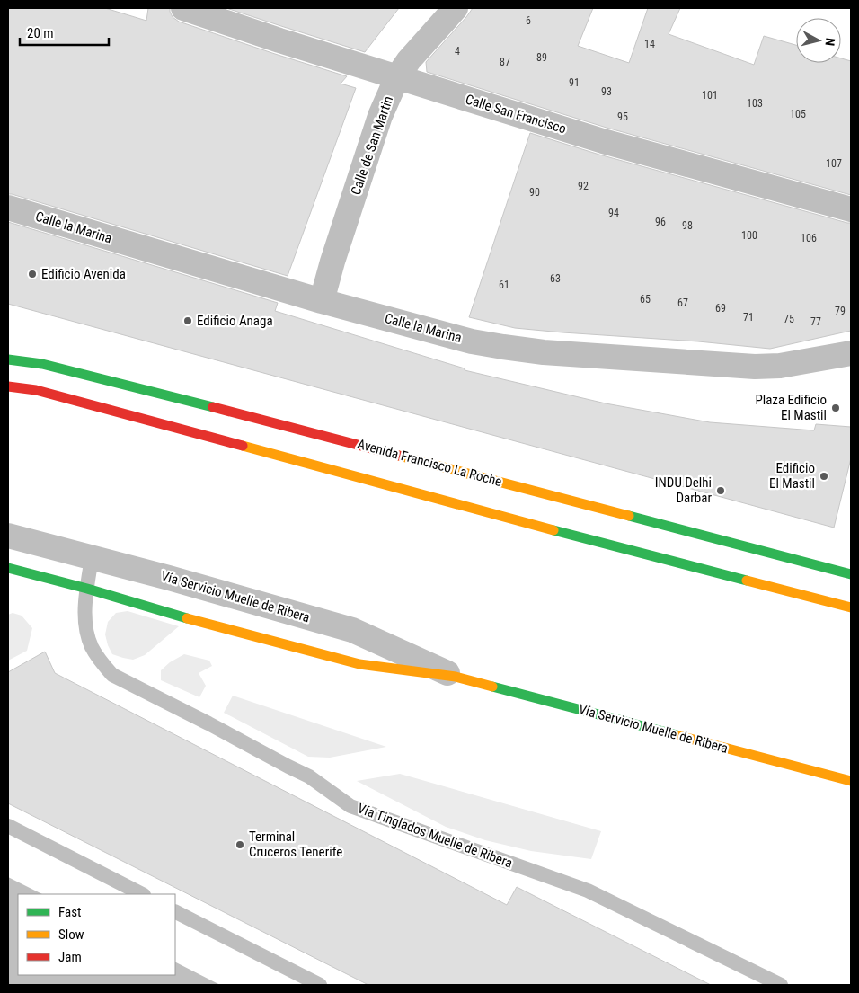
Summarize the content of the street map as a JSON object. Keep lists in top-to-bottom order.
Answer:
{
  "streets": {
    "main road": ["Avenida Francisco La Roche", "Vía Servicio Muelle de Ribera"],
    "street": ["Calle San Francisco", "Calle de San Martin", "Calle la Marina"],
    "lane": ["Vía Tinglados Muelle de Ribera"]
  },
  "crossings": [
    ["Calle San Francisco", "Calle de San Martin"],
    ["Calle de San Martin", "Calle la Marina"],
    ["Vía Servicio Muelle de Ribera", "Vía Tinglados Muelle de Ribera"]
  ],
  "places": [
    "Edificio Avenida",
    "Edificio Anaga",
    "Plaza Edificio El Mastil",
    "Edificio El Mastil",
    "INDU Delhi Darbar",
    "Terminal Cruceros Tenerife"
  ],
  "house_numbers": [
    "6",
    "14",
    "4",
    "89",
    "87",
    "91",
    "93",
    "101",
    "103",
    "105",
    "95",
    "107",
    "92",
    "90",
    "94",
    "96",
    "98",
    "100",
    "106",
    "63",
    "61",
    "65",
    "67",
    "69",
    "79",
    "71",
    "75",
    "77"
  ],
  "legend": ["Fast", "Slow", "Jam"],
  "scale_bar": "20 m",
  "north": "right"
}
